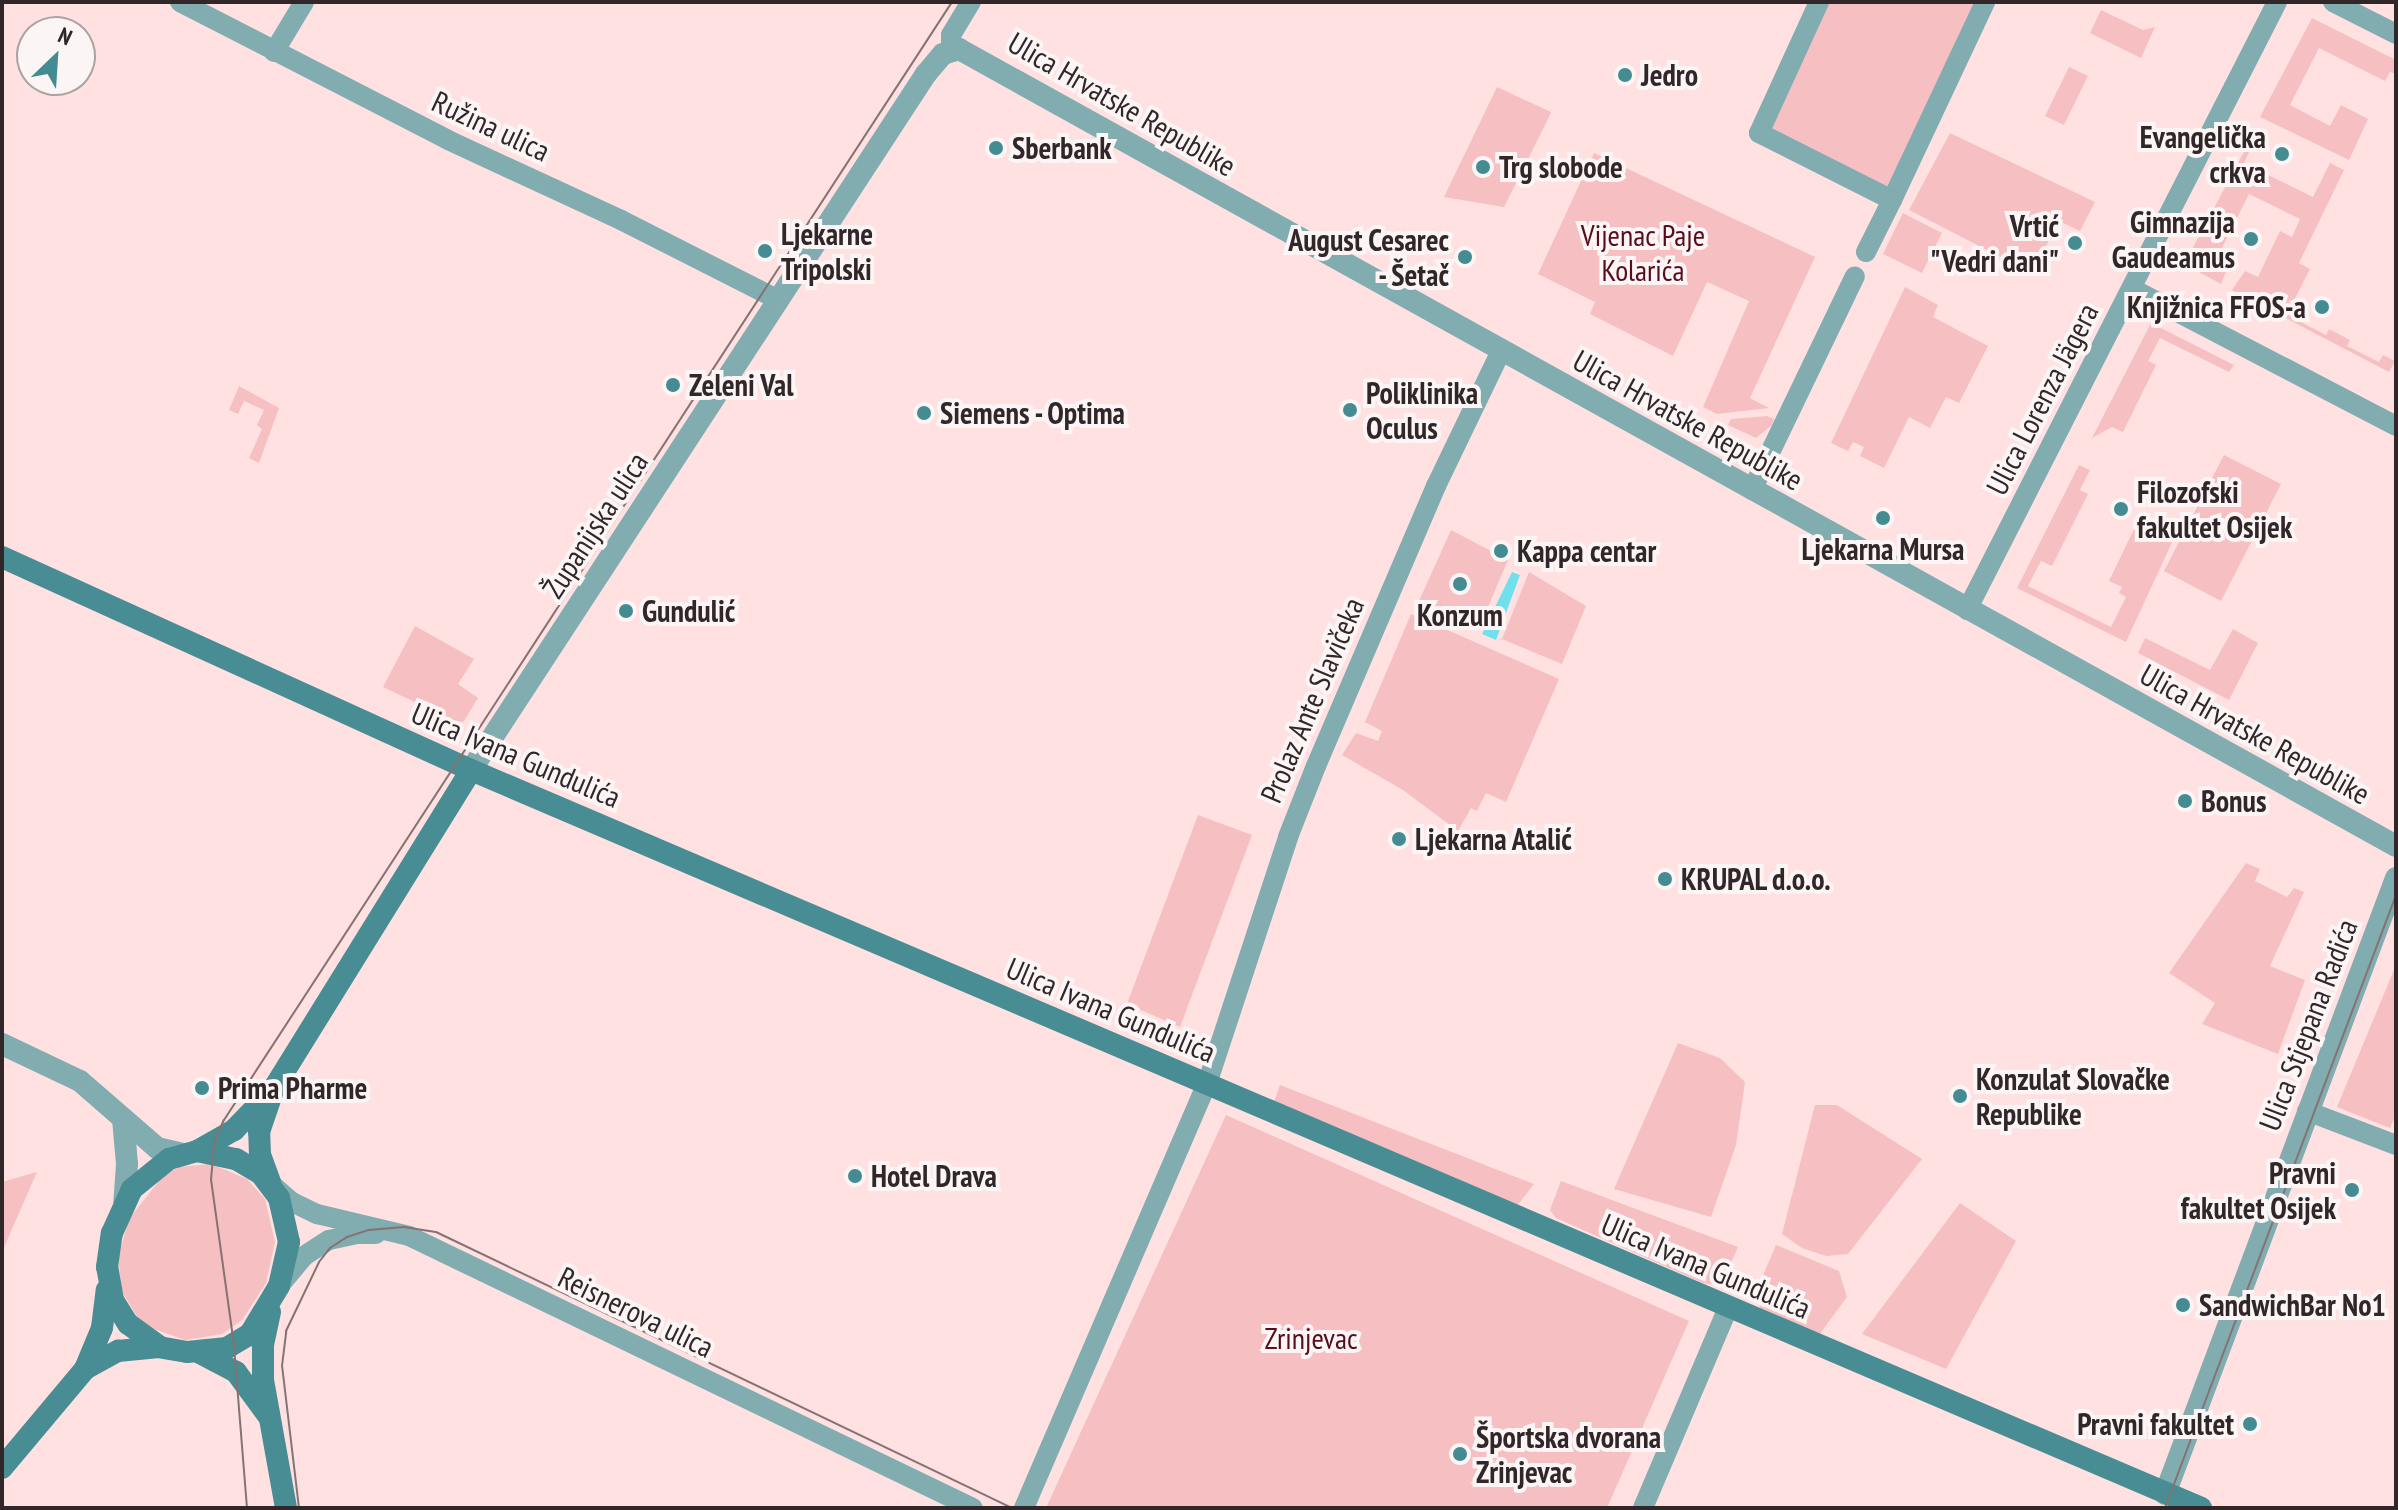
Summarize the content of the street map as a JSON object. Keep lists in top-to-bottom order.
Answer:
{
  "streets": {
    "main road": ["Županijska ulica", "Ulica Ivana Gundulića"],
    "street": [
      "Ulica Hrvatske Republike",
      "Ružina ulica",
      "Ulica Lorenza Jägera",
      "Prolaz Ante Slavičeka",
      "Ulica Stjepana Radića",
      "Reisnerova ulica"
    ]
  },
  "crossings": [
    ["Ulica Hrvatske Republike", "Ulica Lorenza Jägera"],
    ["Ulica Hrvatske Republike", "Županijska ulica"],
    ["Ulica Hrvatske Republike", "Prolaz Ante Slavičeka"],
    ["Ružina ulica", "Županijska ulica"],
    ["Županijska ulica", "Ulica Ivana Gundulića"],
    ["Županijska ulica", "Reisnerova ulica"],
    ["Prolaz Ante Slavičeka", "Ulica Ivana Gundulića"],
    ["Ulica Ivana Gundulića", "Ulica Stjepana Radića"]
  ],
  "parks": ["Vijenac Paje Kolarića", "Zrinjevac"],
  "places": [
    "Jedro",
    "Sberbank",
    "Evangelička crkva",
    "Trg slobode",
    "Gimnazija Gaudeamus",
    "Vrtić \"Vedri dani\"",
    "Ljekarne Tripolski",
    "August Cesarec - Šetač",
    "Knjižnica FFOS-a",
    "Zeleni Val",
    "Poliklinika Oculus",
    "Siemens - Optima",
    "Filozofski fakultet Osijek",
    "Ljekarna Mursa",
    "Kappa centar",
    "Konzum",
    "Gundulić",
    "Bonus",
    "Ljekarna Atalić",
    "KRUPAL d.o.o.",
    "Prima Pharme",
    "Konzulat Slovačke Republike",
    "Hotel Drava",
    "Pravni fakultet Osijek",
    "SandwichBar No1",
    "Pravni fakultet",
    "Športska dvorana Zrinjevac"
  ],
  "north": "top right"
}
